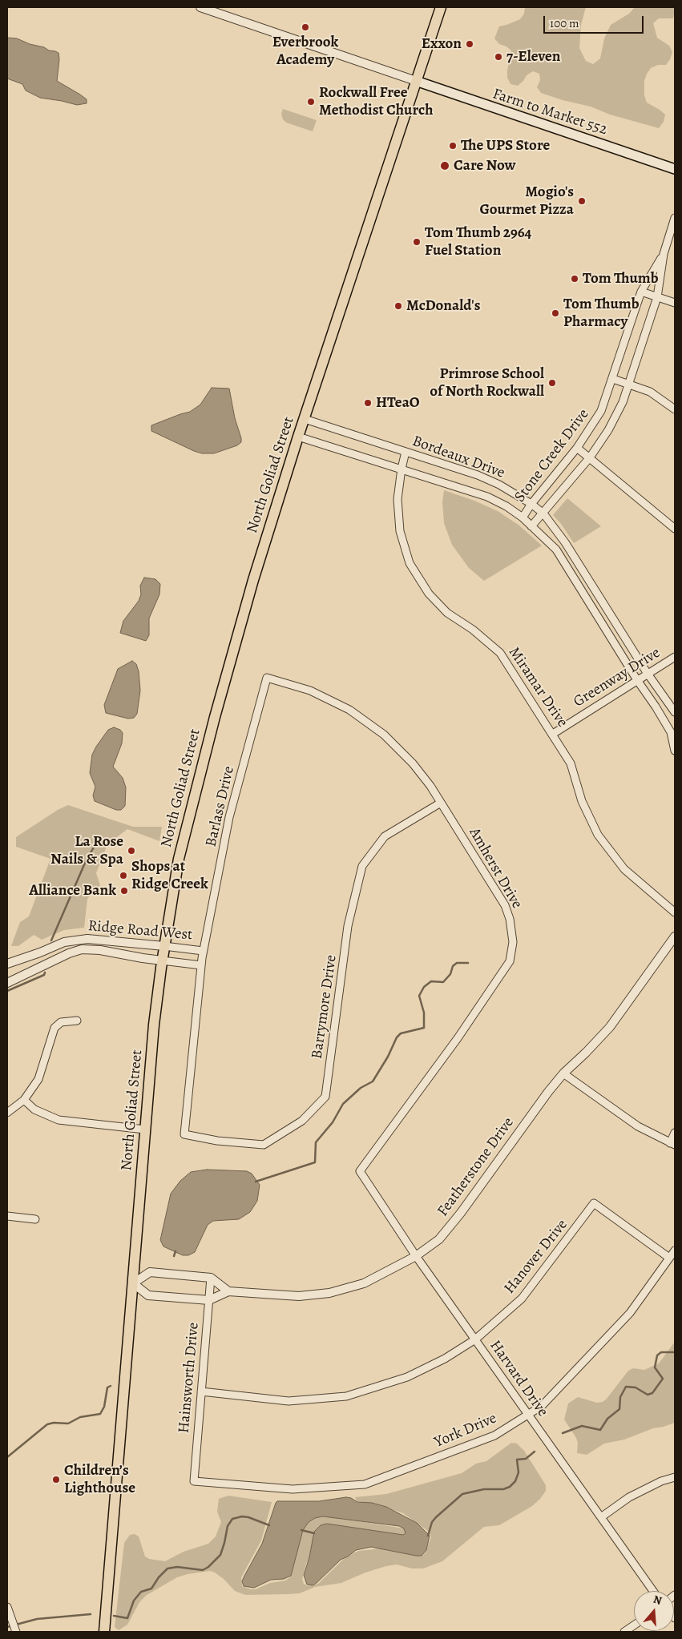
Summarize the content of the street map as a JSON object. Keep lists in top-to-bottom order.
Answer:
{
  "streets": {
    "main road": ["Farm to Market 552", "North Goliad Street"],
    "street": [
      "Stone Creek Drive",
      "Bordeaux Drive",
      "Greenway Drive",
      "Miramar Drive",
      "Barlass Drive",
      "Amherst Drive",
      "Ridge Road West",
      "Barrymore Drive",
      "Featherstone Drive",
      "Hanover Drive",
      "Hainsworth Drive",
      "Harvard Drive",
      "York Drive"
    ]
  },
  "crossings": [
    ["Farm to Market 552", "North Goliad Street"],
    ["Stone Creek Drive", "Bordeaux Drive"],
    ["Bordeaux Drive", "North Goliad Street"],
    ["Bordeaux Drive", "Greenway Drive"],
    ["Bordeaux Drive", "Miramar Drive"],
    ["North Goliad Street", "Ridge Road West"],
    ["North Goliad Street", "Featherstone Drive"],
    ["Greenway Drive", "Miramar Drive"],
    ["Barlass Drive", "Amherst Drive"],
    ["Barlass Drive", "Ridge Road West"],
    ["Barlass Drive", "Barrymore Drive"],
    ["Amherst Drive", "Barrymore Drive"],
    ["Amherst Drive", "Harvard Drive"],
    ["Featherstone Drive", "Hainsworth Drive"],
    ["Featherstone Drive", "Harvard Drive"],
    ["Hanover Drive", "Hainsworth Drive"],
    ["Hanover Drive", "Harvard Drive"],
    ["Hanover Drive", "York Drive"],
    ["Hainsworth Drive", "York Drive"],
    ["Harvard Drive", "York Drive"]
  ],
  "places": [
    "Everbrook Academy",
    "Exxon",
    "7-Eleven",
    "Rockwall Free Methodist Church",
    "The UPS Store",
    "Care Now",
    "Mogio's Gourmet Pizza",
    "Tom Thumb 2964 Fuel Station",
    "Tom Thumb",
    "McDonald's",
    "Tom Thumb Pharmacy",
    "Primrose School of North Rockwall",
    "HTeaO",
    "La Rose Nails & Spa",
    "Shops at Ridge Creek",
    "Alliance Bank",
    "Children’s Lighthouse"
  ],
  "scale_bar": "100 m",
  "north": "top"
}
